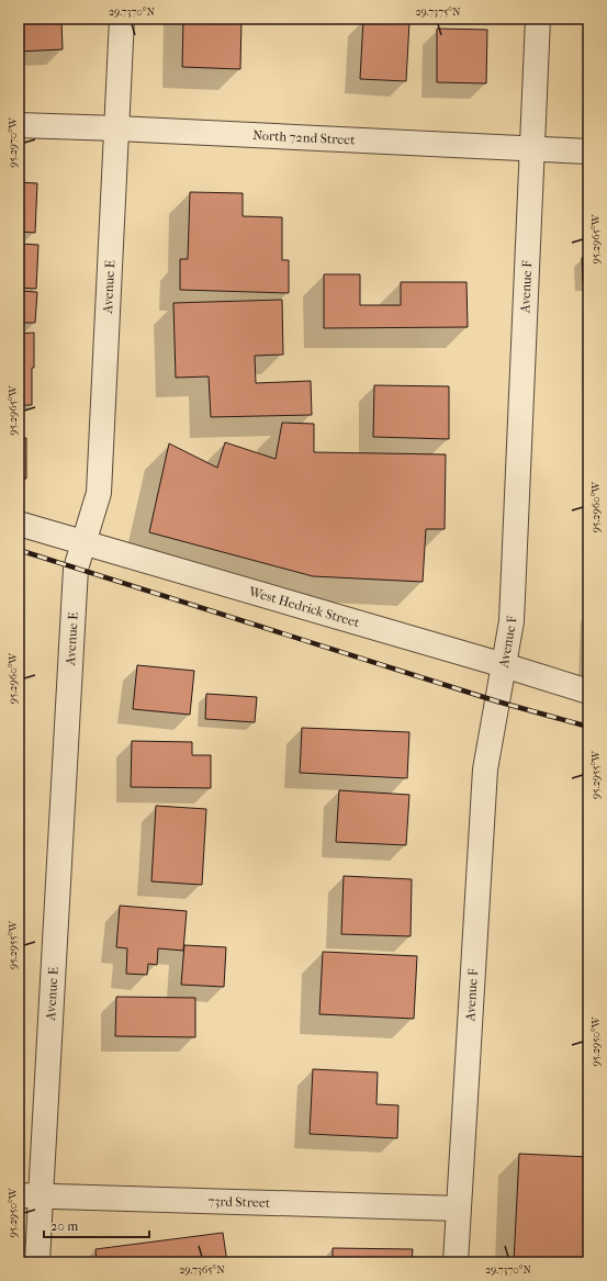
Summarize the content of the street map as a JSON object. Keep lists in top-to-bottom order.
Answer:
{
  "streets": {
    "street": [
      "North 72nd Street",
      "Avenue E",
      "Avenue F",
      "West Hedrick Street",
      "73rd Street"
    ]
  },
  "crossings": [
    ["North 72nd Street", "Avenue E"],
    ["North 72nd Street", "Avenue F"],
    ["Avenue E", "West Hedrick Street"],
    ["Avenue E", "73rd Street"],
    ["Avenue F", "West Hedrick Street"],
    ["Avenue F", "73rd Street"]
  ],
  "scale_bar": "20 m",
  "coordinates": [
    "29.7370°N",
    "29.7375°N",
    "95.2970°W",
    "95.2965°W",
    "95.2960°W",
    "95.2955°W",
    "95.2950°W",
    "29.7365°N"
  ]
}
